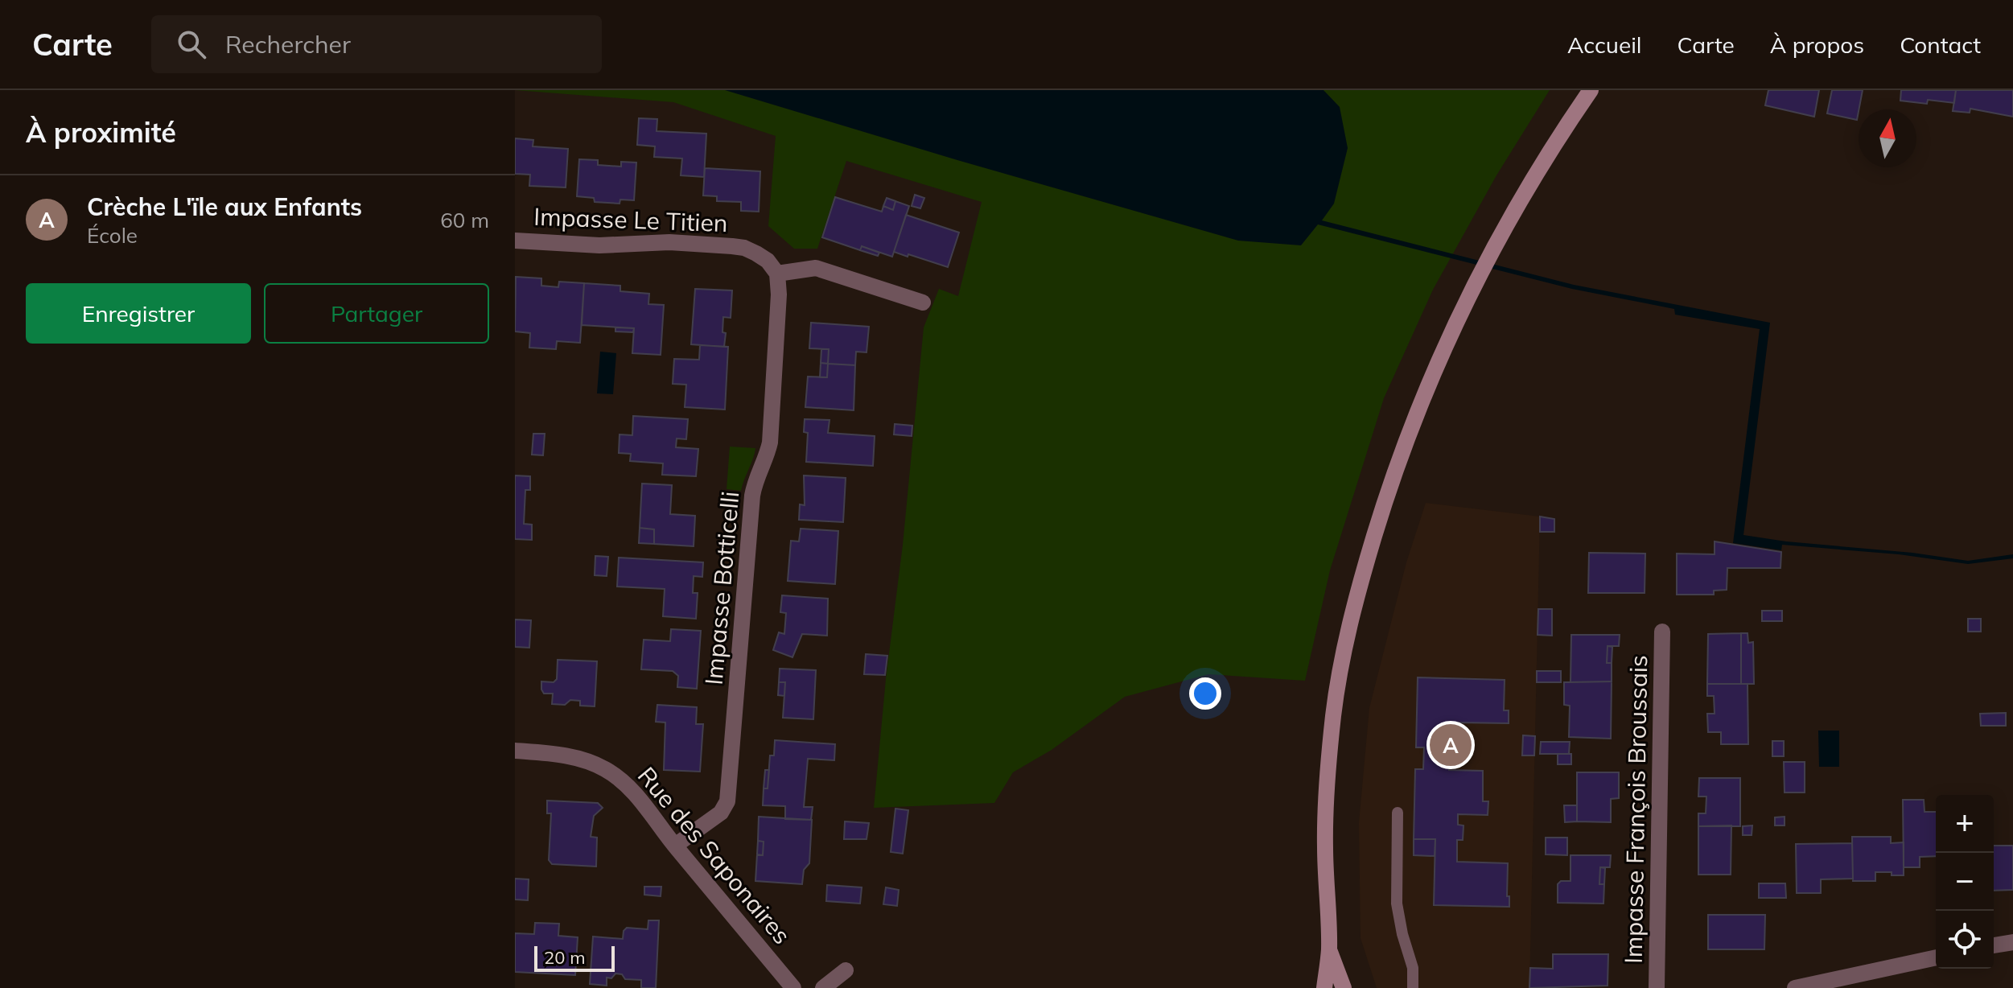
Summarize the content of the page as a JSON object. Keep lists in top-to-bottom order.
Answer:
{
  "streets": {
    "street": [
      "Impasse Le Titien",
      "Impasse Botticelli",
      "Impasse François Broussais",
      "Rue des Saponaires"
    ]
  },
  "crossings": [
    ["Impasse Le Titien", "Impasse Botticelli"],
    ["Impasse Botticelli", "Rue des Saponaires"]
  ],
  "scale_bar": "20 m",
  "north": "top",
  "page": {
    "header": "Carte",
    "search": "Rechercher",
    "nav": [
      "Accueil",
      "Carte",
      "À propos",
      "Contact"
    ],
    "heading": "À proximité",
    "list": [
      {
        "mark": "A",
        "name": "Crèche L'ïle aux Enfants",
        "note": "École",
        "value": "60 m"
      }
    ],
    "buttons": ["Enregistrer", "Partager"],
    "pins": "A",
    "map_buttons": ["+", "−"],
    "scale": "20 m"
  }
}
